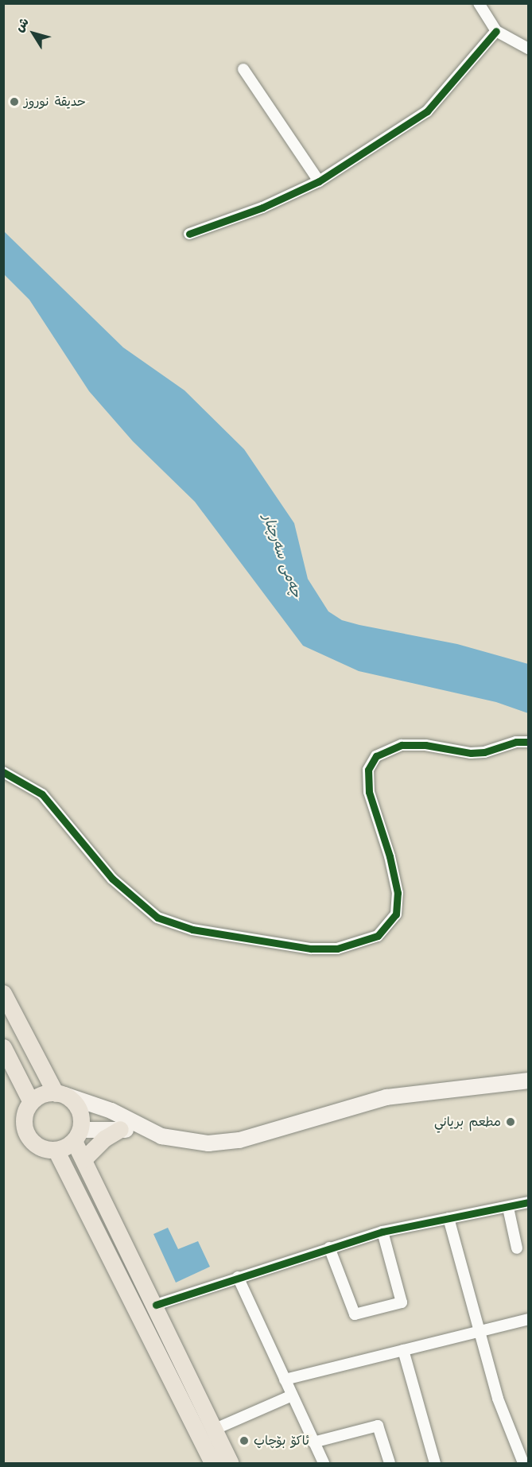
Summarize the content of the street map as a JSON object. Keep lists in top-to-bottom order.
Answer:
{
  "water": ["چەمی سەرچنار"],
  "places": ["حديقة نوروز", "مطعم برياني", "ئاکۆ بۆچاپ"],
  "north": "top left"
}
